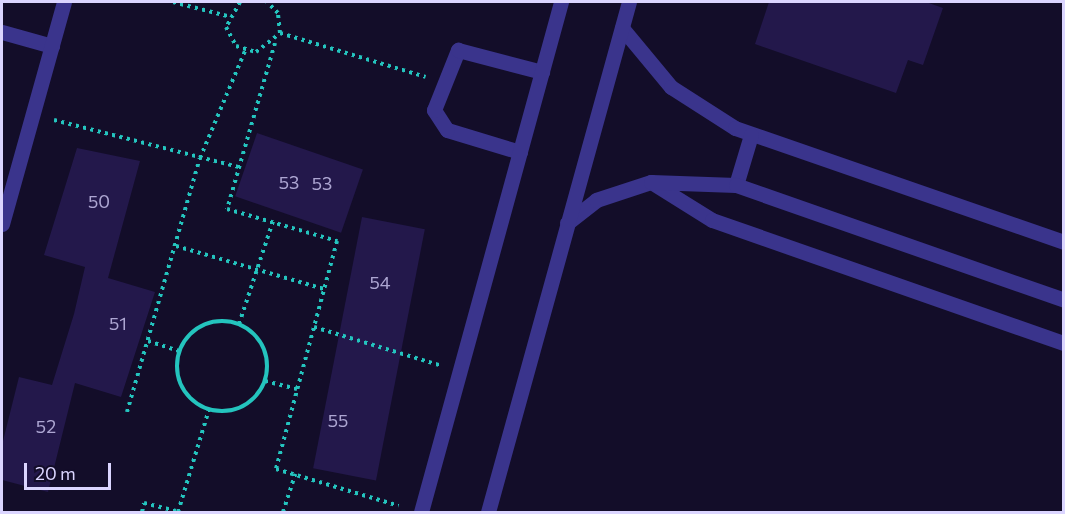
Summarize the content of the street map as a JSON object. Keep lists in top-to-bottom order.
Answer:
{
  "house_numbers": [
    "53",
    "53",
    "50",
    "54",
    "51",
    "55",
    "52"
  ],
  "scale_bar": "20 m"
}
